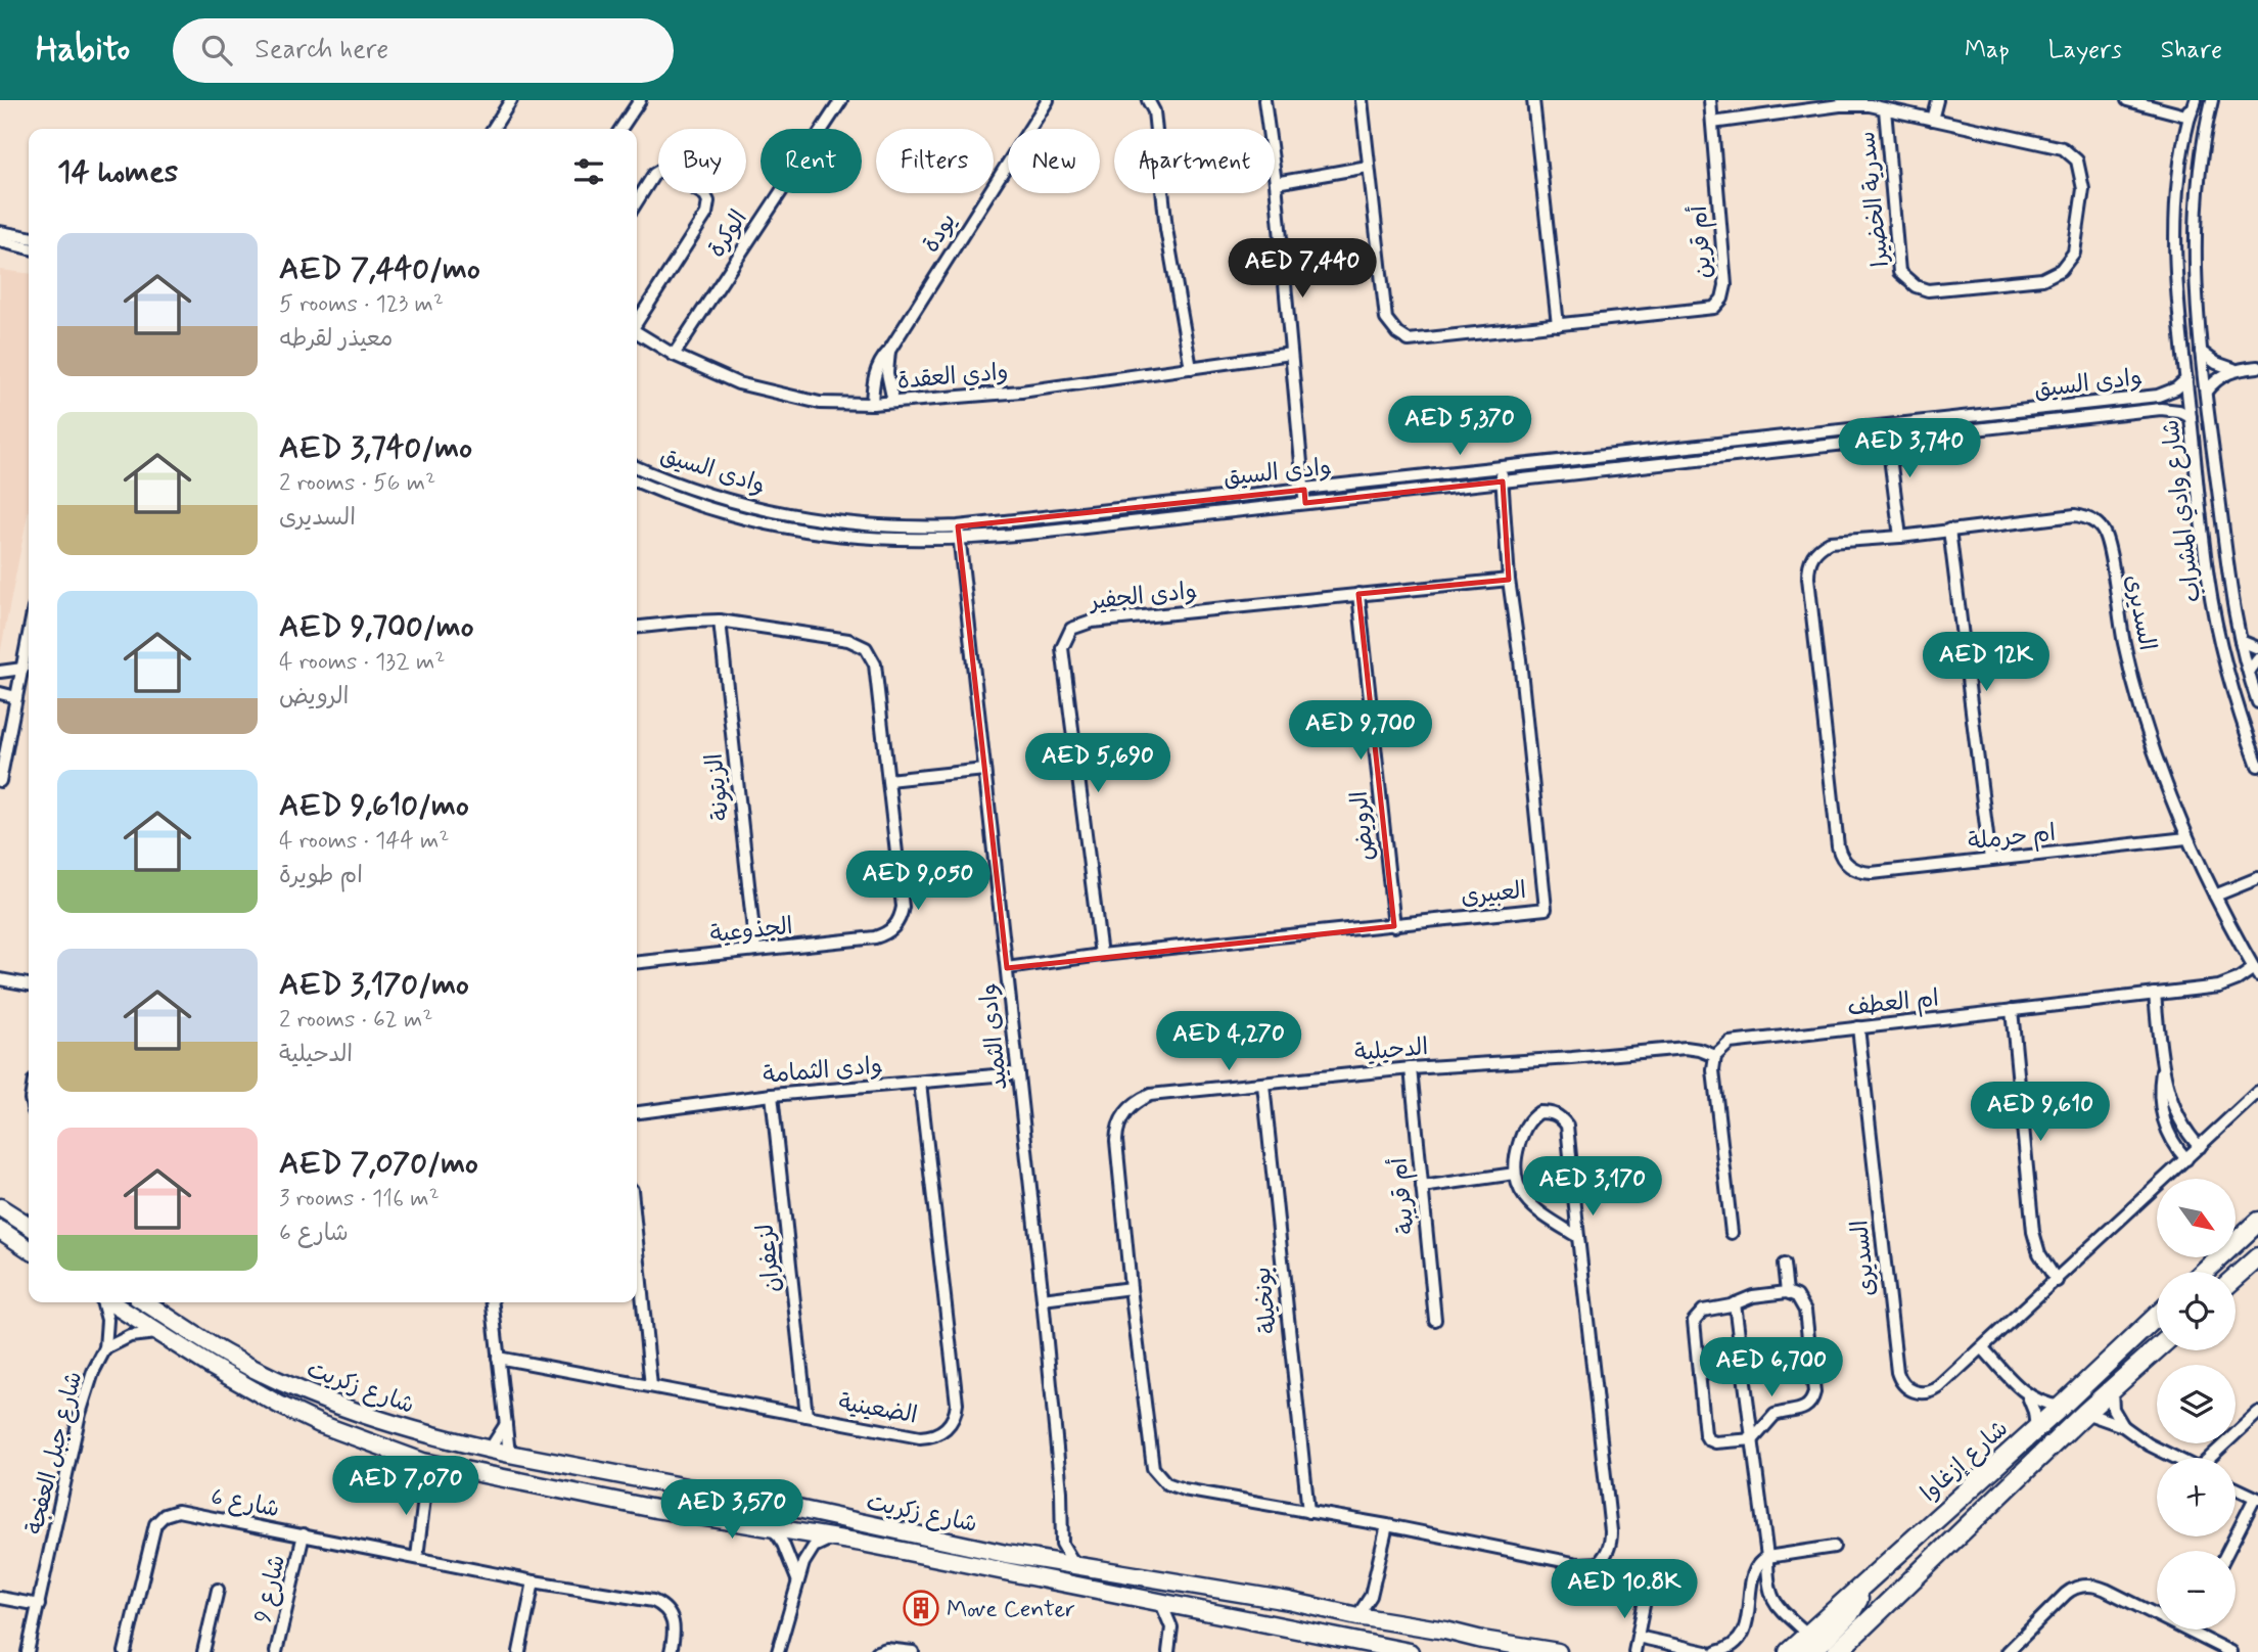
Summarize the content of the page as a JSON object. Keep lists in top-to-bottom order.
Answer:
{
  "streets": {
    "main road": ["شارع زكريت", "شارع إزغاوا"],
    "street": [
      "سدرية الخضيرا",
      "يودة",
      "الوكرة",
      "أم قرين",
      "وادي العقدة",
      "وادى السيق",
      "شارع وادي المشراب",
      "وادى الجفير",
      "السديرى",
      "الزيتونة",
      "الرويض",
      "ام حرملة",
      "العبيرى",
      "الجذوعية",
      "ام العطف",
      "وادى الثميد",
      "الدحيلية",
      "وادى الثمامة",
      "أم قريبة",
      "لزعفران",
      "بونخيلة",
      "الضعينية",
      "شارع جبل العفجة",
      "شارع 6",
      "شارع 9"
    ]
  },
  "crossings": [
    ["سدرية الخضيرا", "أم قرين"],
    ["يودة", "وادي العقدة"],
    ["الوكرة", "وادي العقدة"],
    ["وادى السيق", "شارع وادي المشراب"],
    ["وادى السيق", "العبيرى"],
    ["وادى السيق", "وادى الثميد"],
    ["وادى الجفير", "الرويض"],
    ["وادى الجفير", "العبيرى"],
    ["السديرى", "ام حرملة"],
    ["السديرى", "ام العطف"],
    ["الزيتونة", "الجذوعية"],
    ["الرويض", "العبيرى"],
    ["العبيرى", "وادى الثميد"],
    ["ام العطف", "الدحيلية"],
    ["وادى الثميد", "وادى الثمامة"],
    ["الدحيلية", "أم قريبة"],
    ["الدحيلية", "بونخيلة"],
    ["وادى الثمامة", "لزعفران"],
    ["وادى الثمامة", "الضعينية"],
    ["لزعفران", "الضعينية"],
    ["شارع زكريت", "شارع جبل العفجة"],
    ["شارع 6", "شارع 9"]
  ],
  "places": {
    "building": ["Move Center"]
  },
  "north": "bottom right",
  "page": {
    "header": "Habito",
    "search": "Search here",
    "nav": ["Map", "Layers", "Share"],
    "chip": [
      "Buy",
      "Rent",
      "Filters",
      "New",
      "Apartment"
    ],
    "heading": "14 homes",
    "list": [
      {
        "name": "AED 7,440/mo",
        "note": "5 rooms · 123 m² · معيذر لقرطه"
      },
      {
        "name": "AED 3,740/mo",
        "note": "2 rooms · 56 m² · السديرى"
      },
      {
        "name": "AED 9,700/mo",
        "note": "4 rooms · 132 m² · الرويض"
      },
      {
        "name": "AED 9,610/mo",
        "note": "4 rooms · 144 m² · ام طويرة"
      },
      {
        "name": "AED 3,170/mo",
        "note": "2 rooms · 62 m² · الدحيلية"
      },
      {
        "name": "AED 7,070/mo",
        "note": "3 rooms · 116 m² · شارع 6"
      }
    ],
    "price": [
      "AED 7,440",
      "AED 5,370",
      "AED 3,740",
      "AED 12K",
      "AED 9,700",
      "AED 5,690",
      "AED 9,050",
      "AED 4,270",
      "AED 9,610",
      "AED 3,170",
      "AED 6,700",
      "AED 7,070",
      "AED 3,570",
      "AED 10.8K"
    ],
    "map_buttons": ["+", "−"]
  }
}
